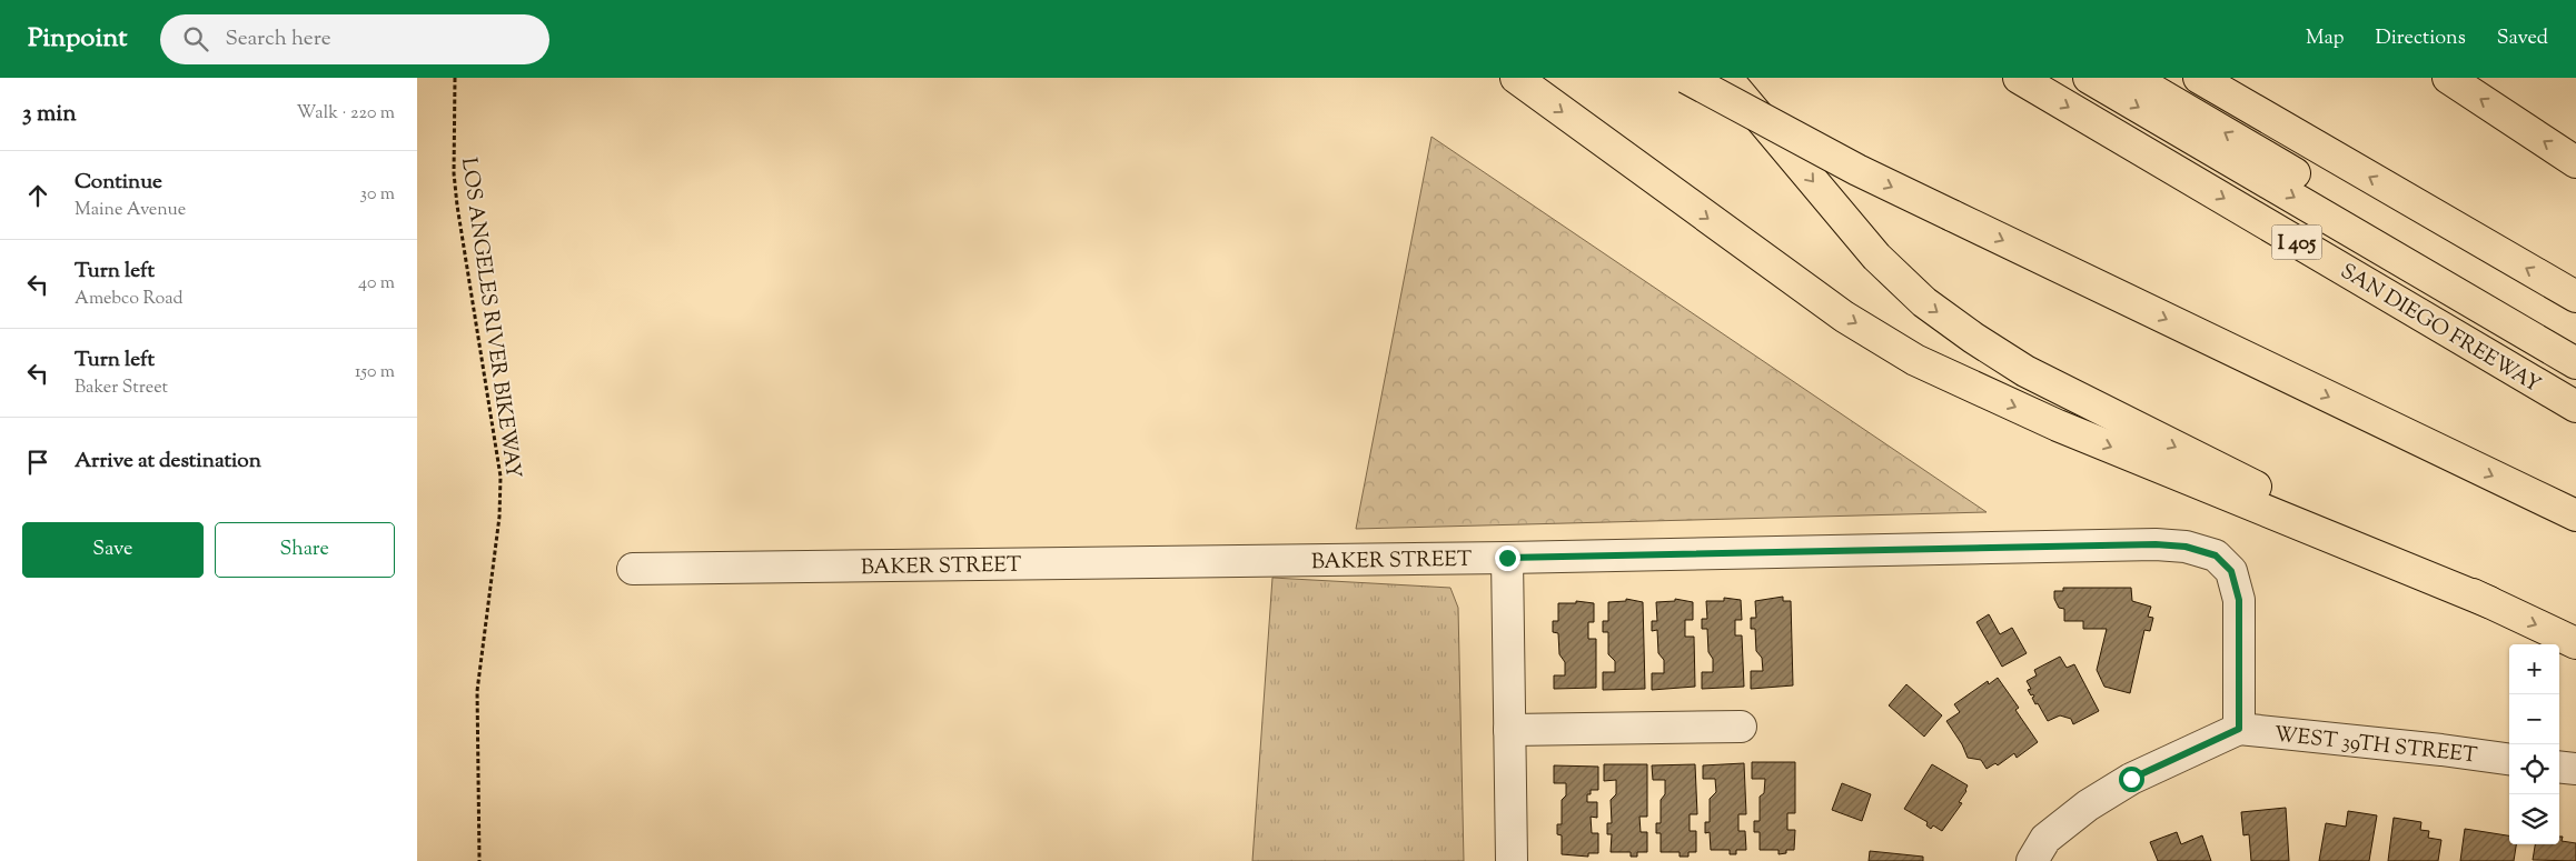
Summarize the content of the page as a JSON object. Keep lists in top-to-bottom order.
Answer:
{
  "streets": {
    "highway": ["I 405", "SAN DIEGO FREEWAY"],
    "street": ["BAKER STREET", "WEST 39TH STREET"],
    "path": ["LOS ANGELES RIVER BIKEWAY"]
  },
  "crossings": [
    ["BAKER STREET", "WEST 39TH STREET"]
  ],
  "page": {
    "header": "Pinpoint",
    "search": "Search here",
    "nav": ["Map", "Directions", "Saved"],
    "heading": ["3 min", "Walk · 220 m"],
    "list": [
      ["Continue", "Maine Avenue", "30 m"],
      ["Turn left", "Amebco Road", "40 m"],
      ["Turn left", "Baker Street", "150 m"],
      "Arrive at destination"
    ],
    "buttons": ["Save", "Share"],
    "map_buttons": ["+", "−"]
  }
}
